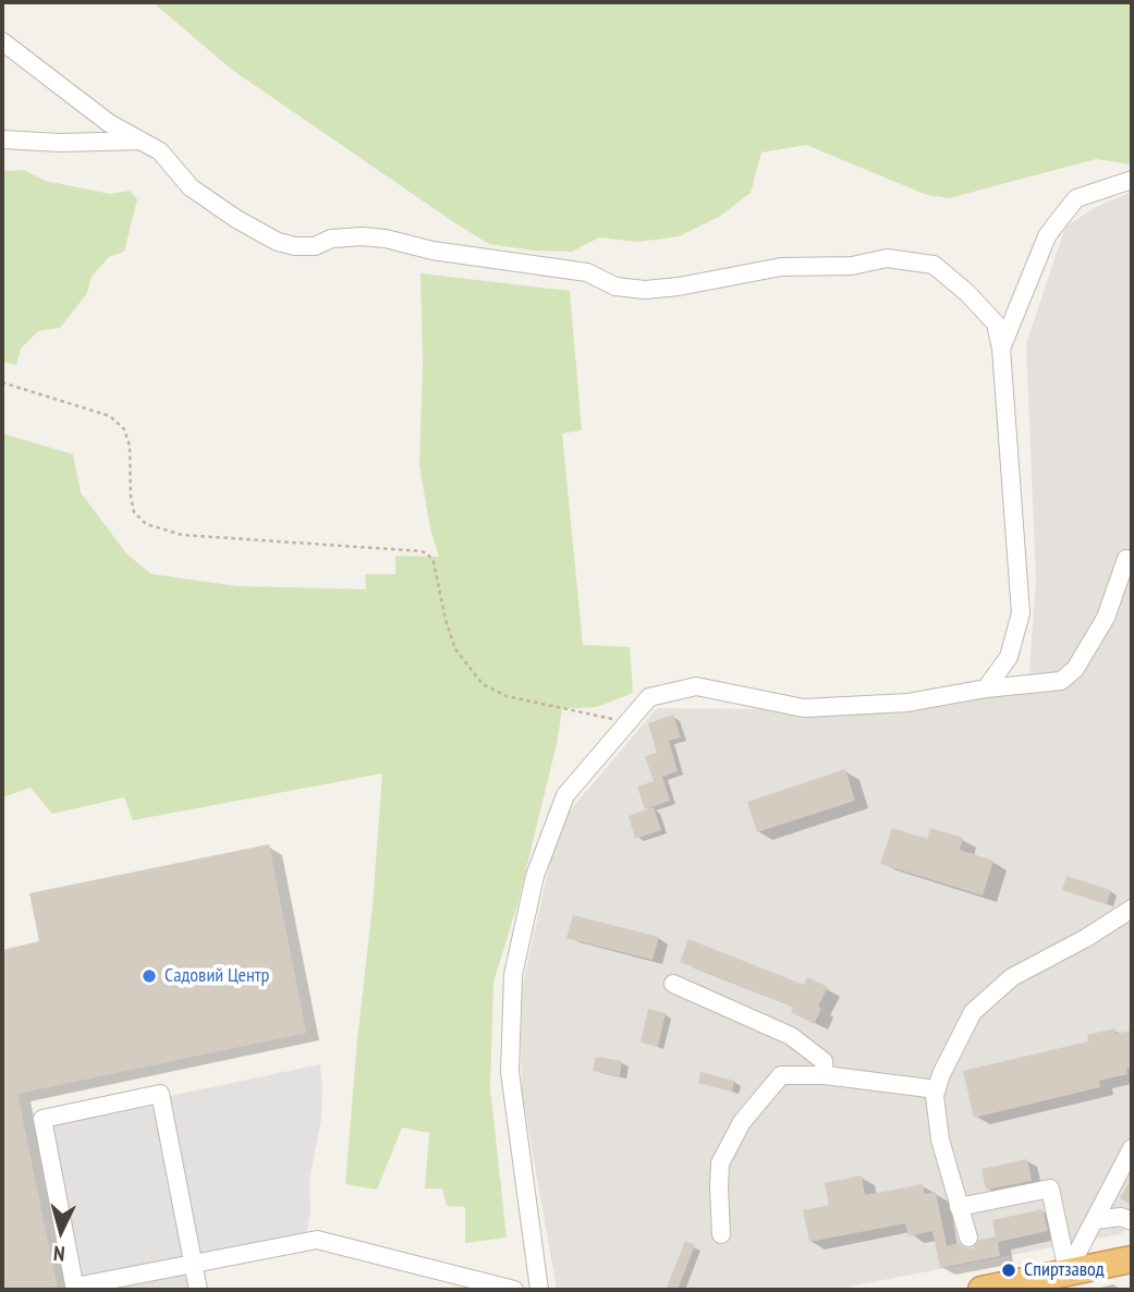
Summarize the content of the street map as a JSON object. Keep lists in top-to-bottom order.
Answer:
{
  "places": ["Садовий Центр", "Спиртзавод"],
  "north": "bottom"
}
